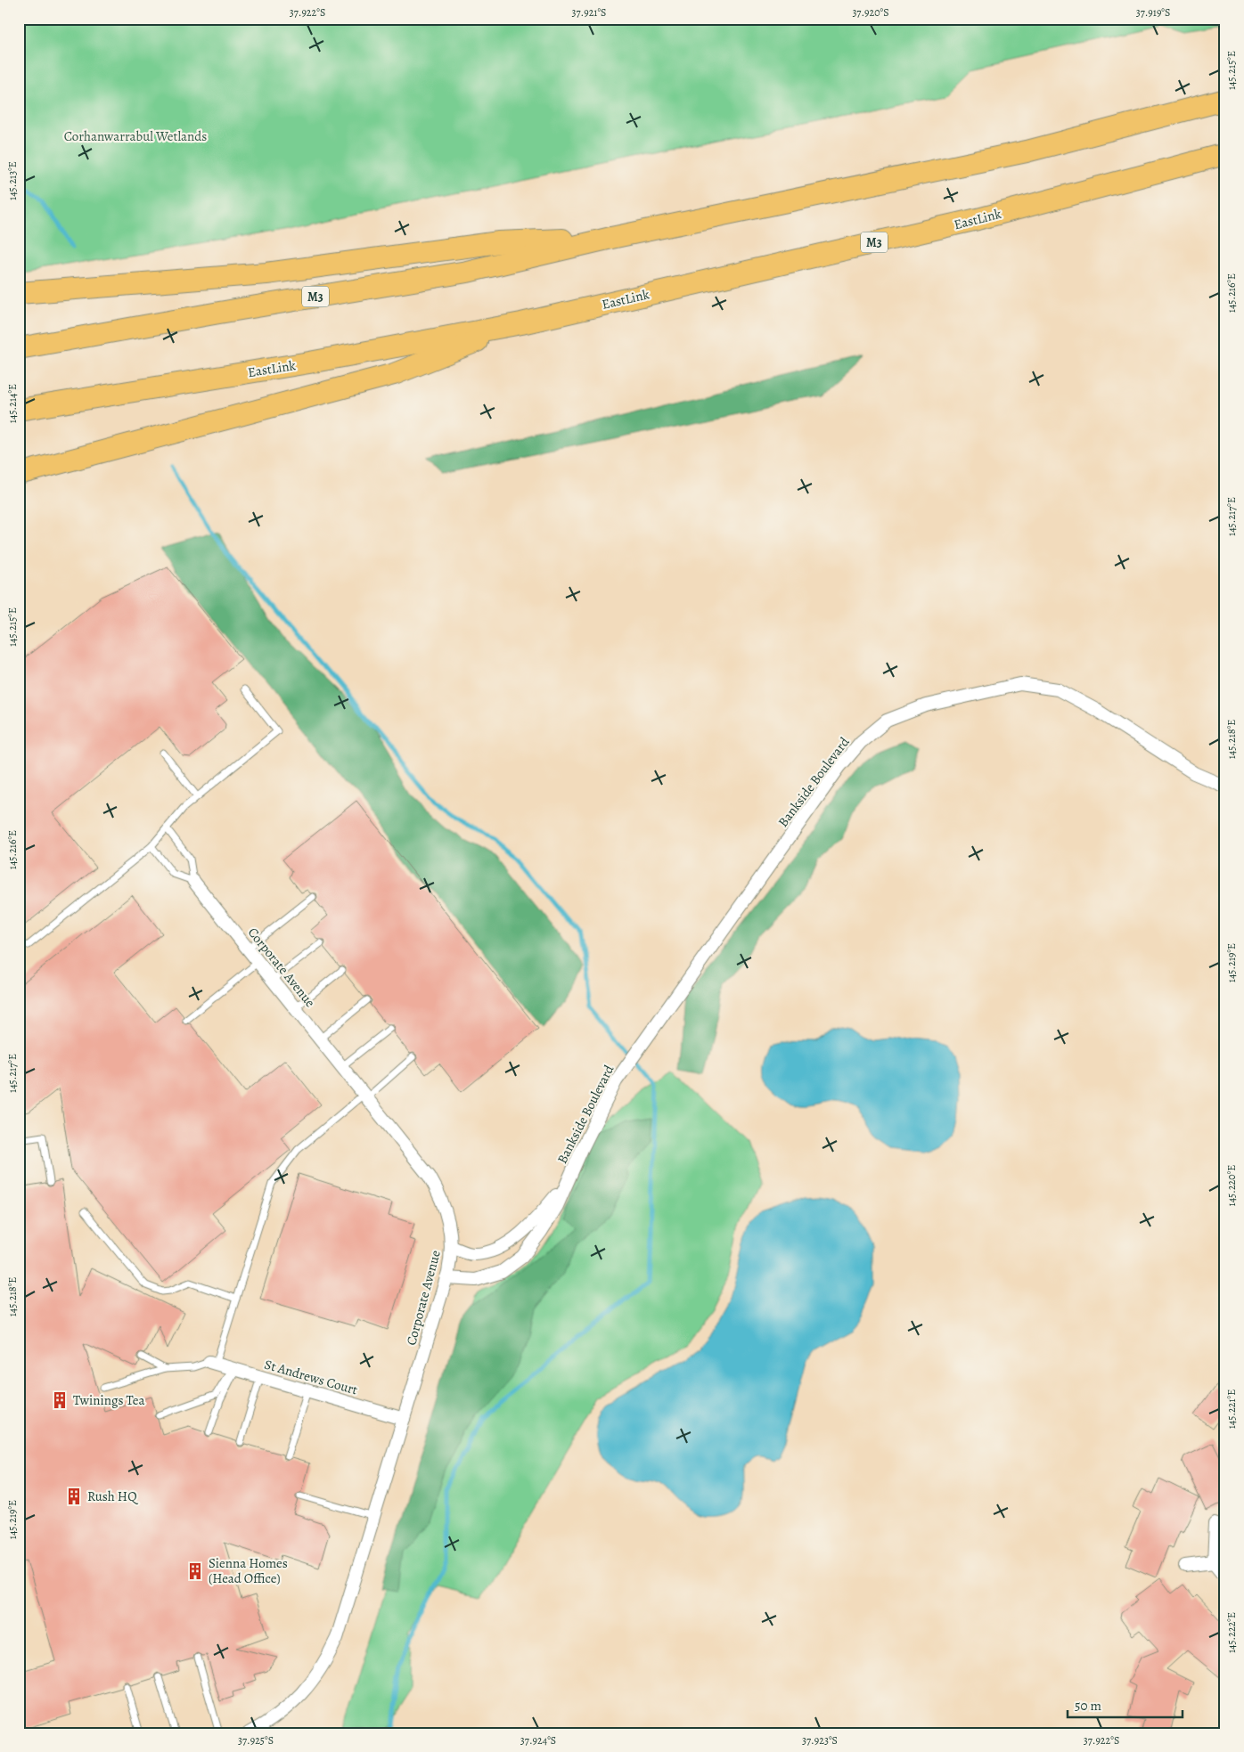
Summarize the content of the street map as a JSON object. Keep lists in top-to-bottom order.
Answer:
{
  "streets": {
    "highway": ["EastLink", "M3"],
    "street": ["Bankside Boulevard", "Corporate Avenue", "St Andrews Court"]
  },
  "crossings": [
    ["Bankside Boulevard", "Corporate Avenue"],
    ["Corporate Avenue", "St Andrews Court"]
  ],
  "parks": ["Corhanwarrabul Wetlands"],
  "places": {
    "building": ["Twinings Tea", "Rush HQ", "Sienna Homes (Head Office)"]
  },
  "scale_bar": "50 m",
  "coordinates": [
    "37.922°S",
    "37.921°S",
    "37.920°S",
    "37.919°S",
    "145.215°E",
    "145.213°E",
    "145.216°E",
    "145.214°E",
    "145.217°E",
    "145.218°E",
    "145.219°E",
    "145.220°E",
    "145.221°E",
    "145.222°E",
    "37.925°S",
    "37.924°S",
    "37.923°S"
  ]
}
